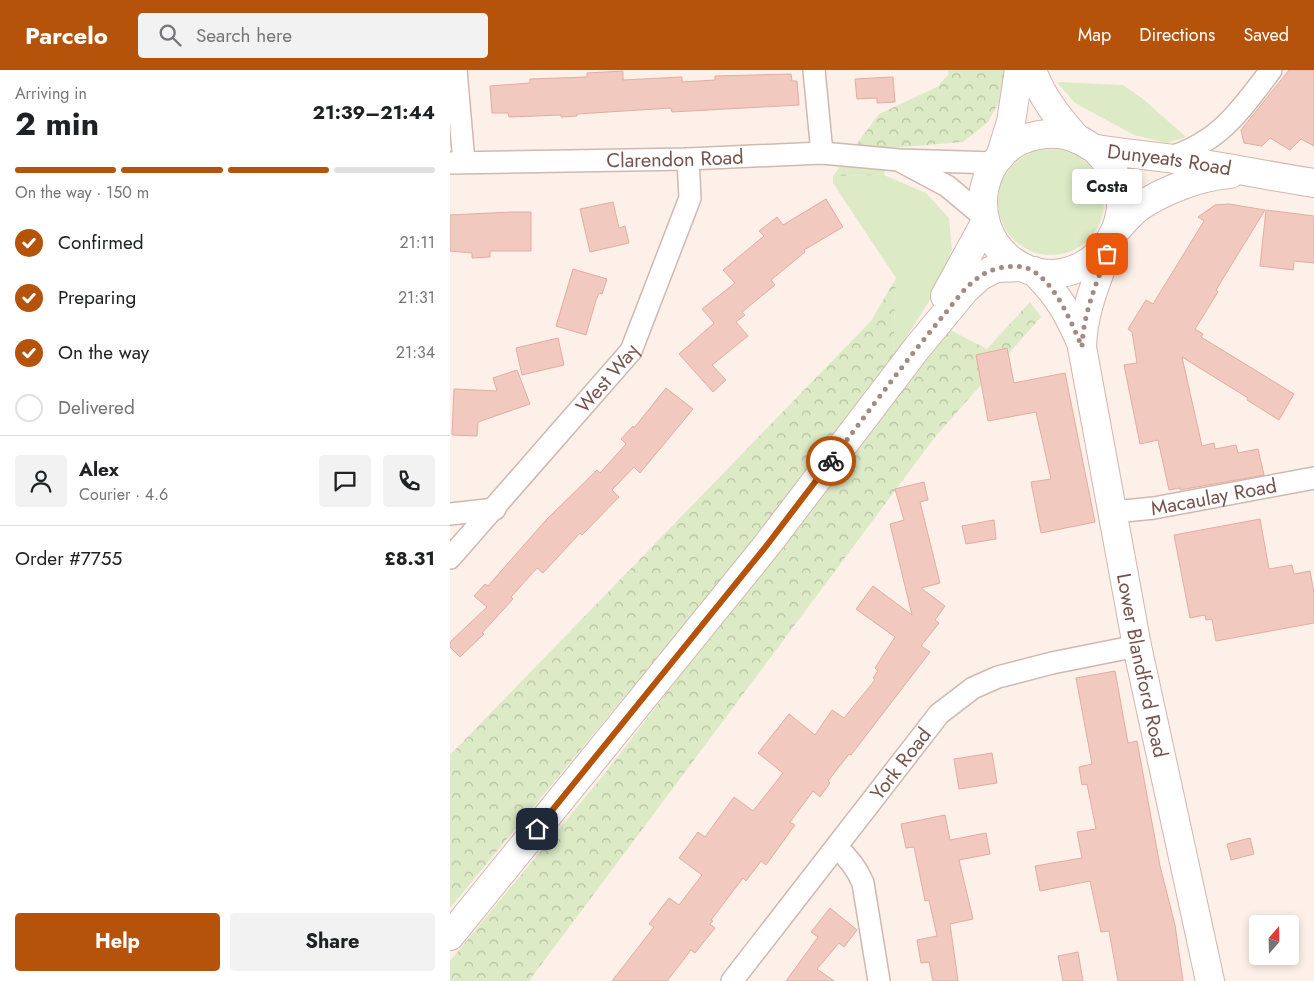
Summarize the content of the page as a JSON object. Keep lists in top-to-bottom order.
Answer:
{
  "streets": {
    "main road": ["Dunyeats Road", "Lower Blandford Road"],
    "street": [
      "Clarendon Road",
      "West Way",
      "Macaulay Road",
      "York Road"
    ]
  },
  "crossings": [
    ["Clarendon Road", "Dunyeats Road"],
    ["Clarendon Road", "West Way"],
    ["Clarendon Road", "Lower Blandford Road"],
    ["Dunyeats Road", "Lower Blandford Road"],
    ["Macaulay Road", "Lower Blandford Road"],
    ["Lower Blandford Road", "York Road"]
  ],
  "places": ["Costa"],
  "north": "top",
  "page": {
    "header": "Parcelo",
    "search": "Search here",
    "nav": ["Map", "Directions", "Saved"],
    "heading": ["2 min", "Arriving in", "21:39–21:44"],
    "panel": [
      "Alex",
      "Courier · 4.6",
      "Order #7755",
      "£8.31"
    ],
    "bar": "On the way · 150 m",
    "bubble": "Costa",
    "list": [
      ["Confirmed", "21:11"],
      ["Preparing", "21:31"],
      ["On the way", "21:34"],
      "Delivered"
    ],
    "buttons": ["Help", "Share"]
  }
}
